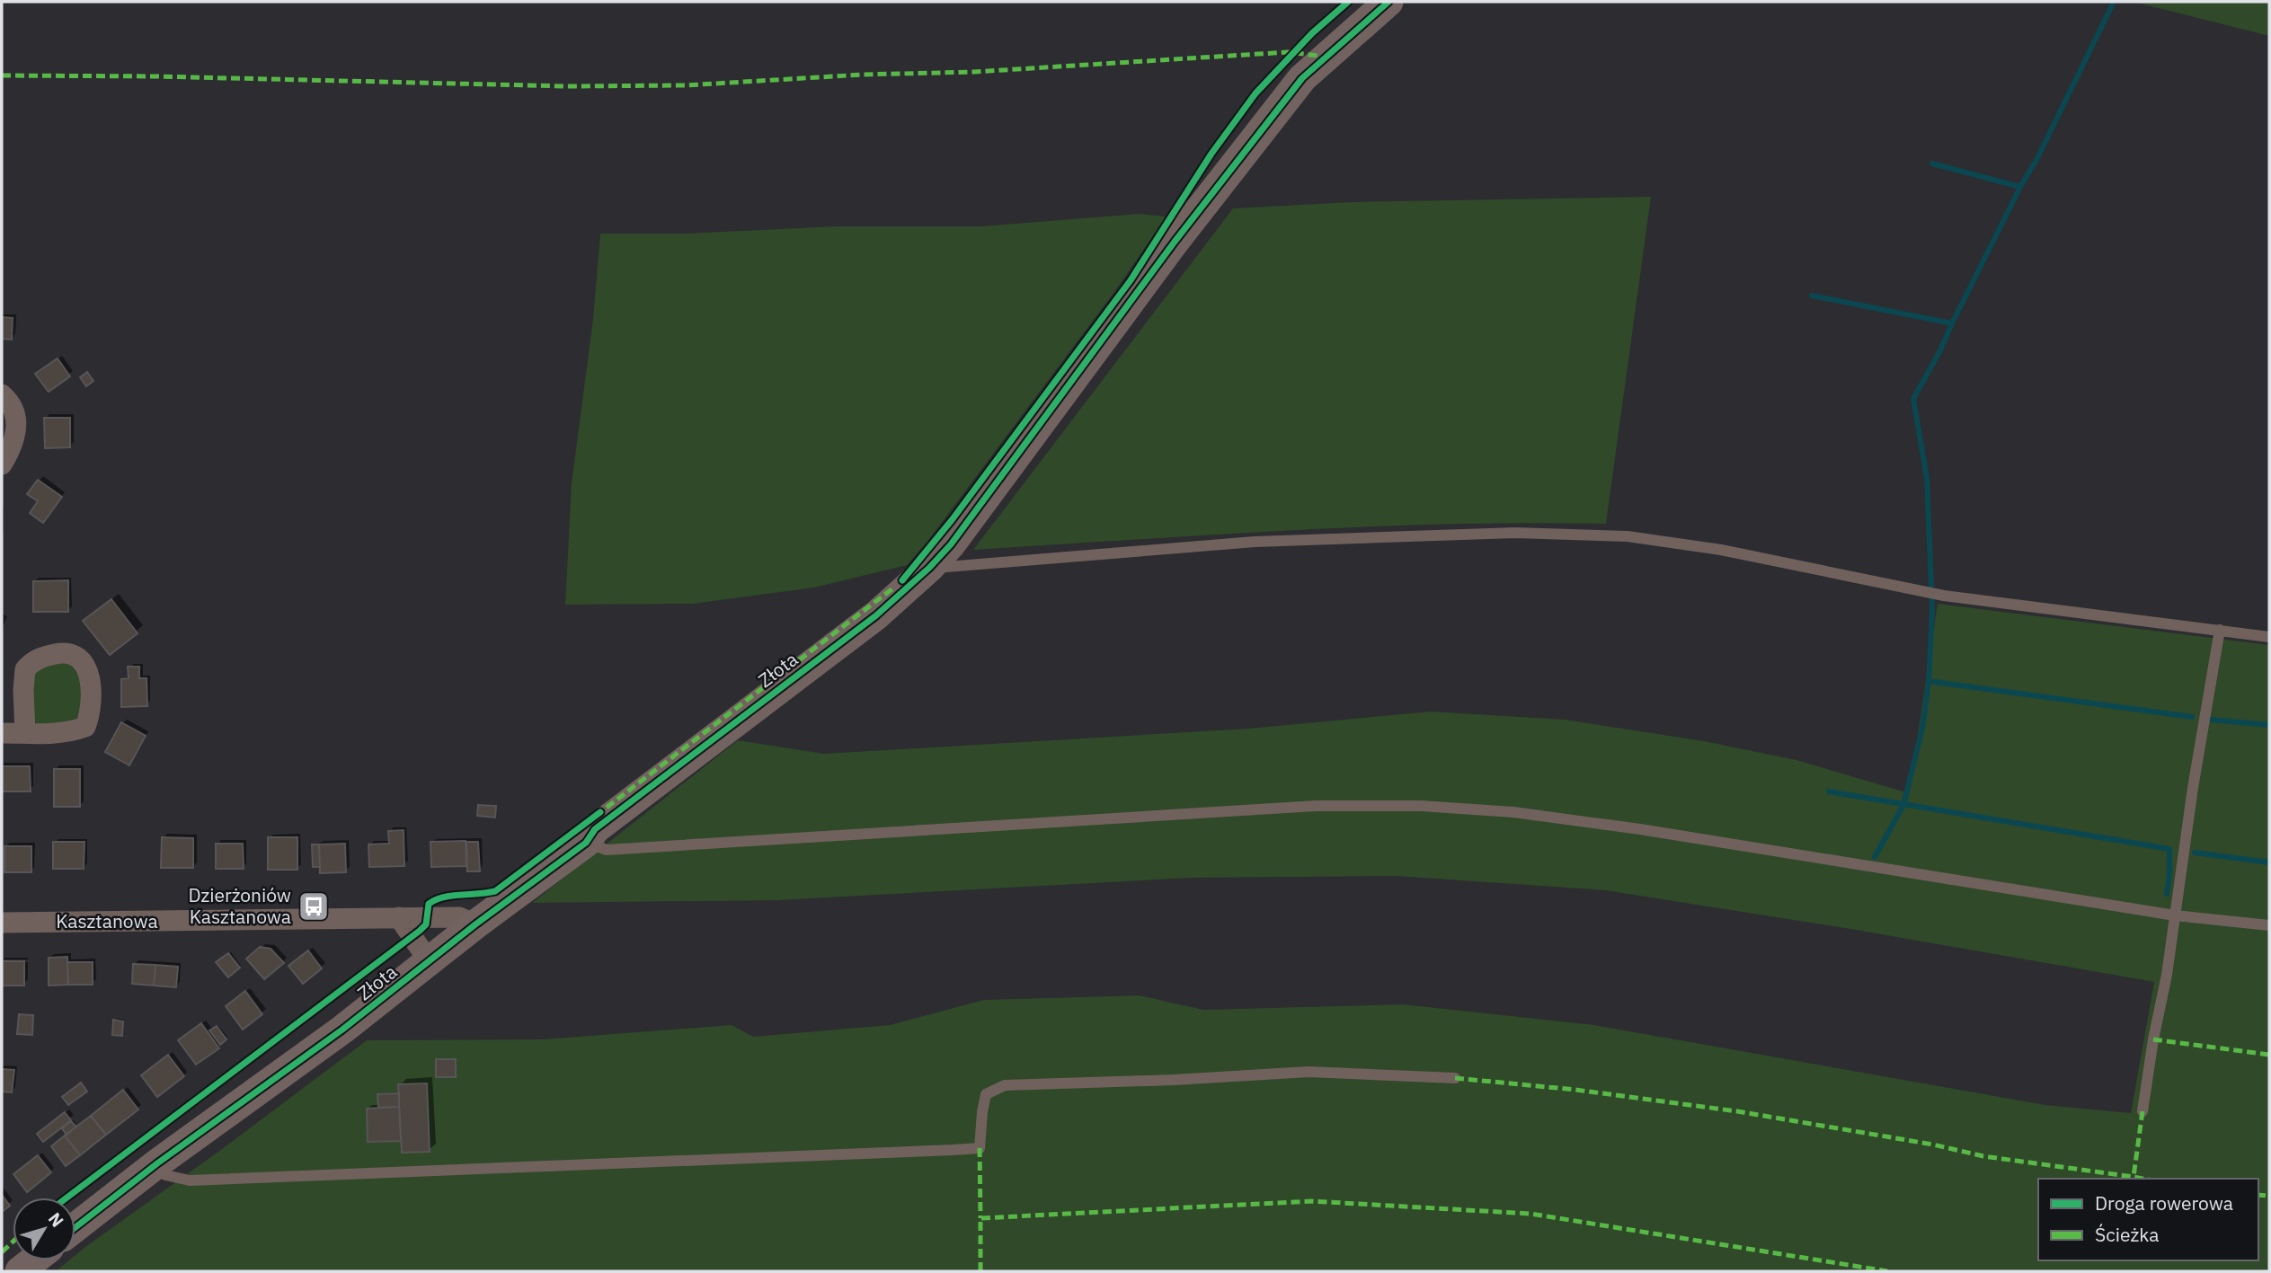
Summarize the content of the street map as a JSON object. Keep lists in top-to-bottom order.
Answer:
{
  "streets": {
    "street": ["Złota", "Kasztanowa"]
  },
  "crossings": [
    ["Złota", "Kasztanowa"]
  ],
  "places": {
    "bus stop": ["Dzierżoniów Kasztanowa"]
  },
  "legend": ["Droga rowerowa", "Ścieżka"],
  "north": "top right"
}
